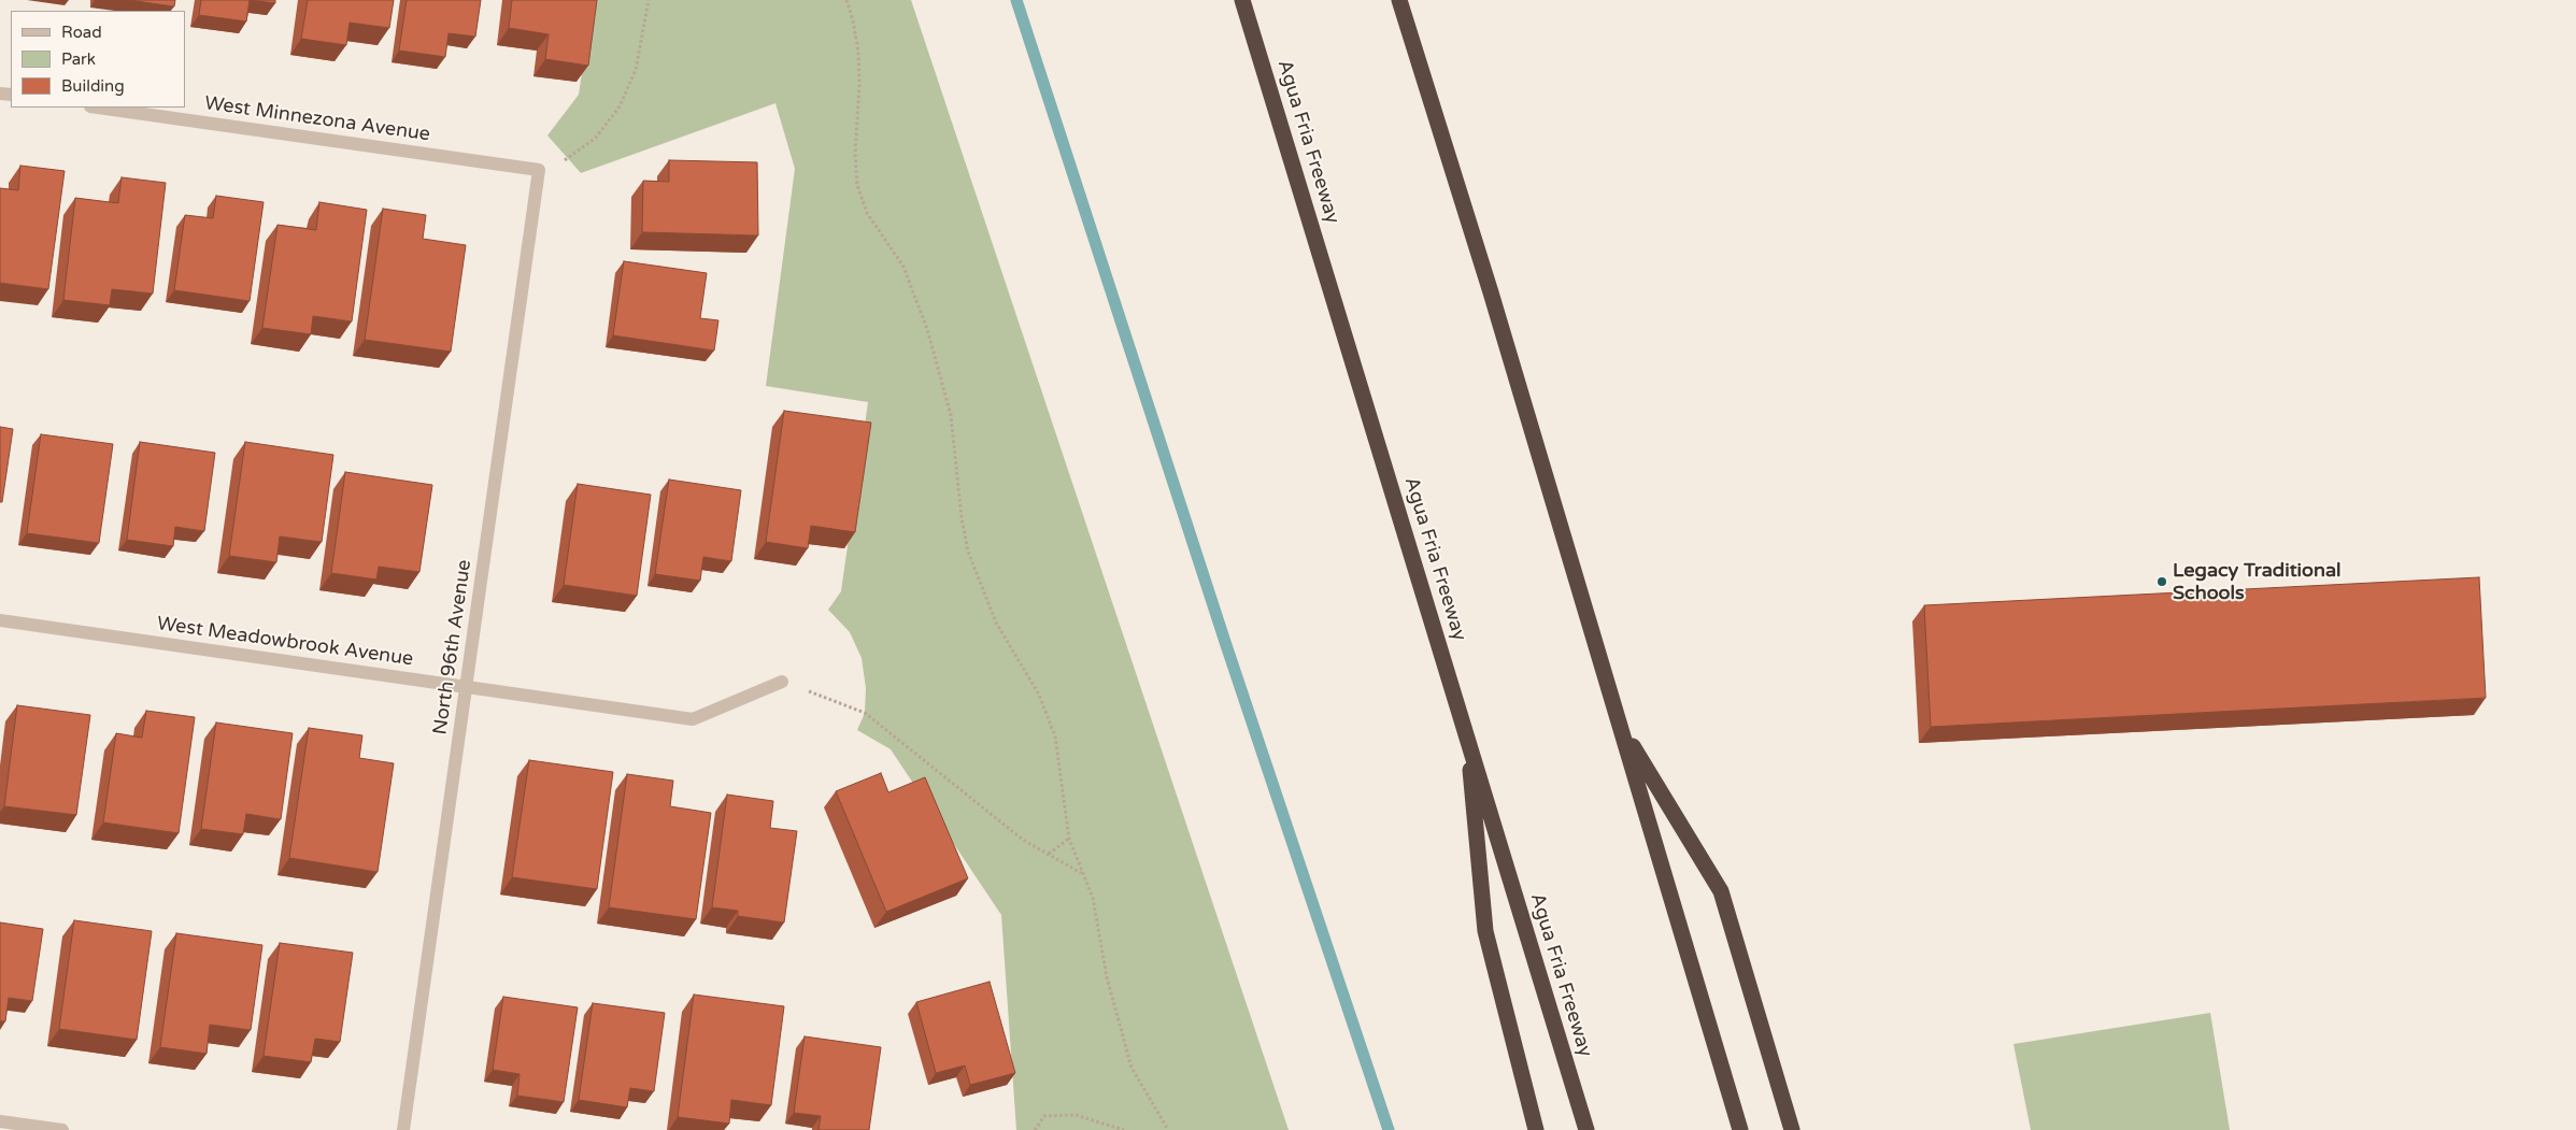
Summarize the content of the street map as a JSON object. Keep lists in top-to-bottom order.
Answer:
{
  "streets": {
    "highway": ["Agua Fria Freeway"],
    "street": ["West Minnezona Avenue", "West Meadowbrook Avenue", "North 96th Avenue"]
  },
  "crossings": [
    ["West Minnezona Avenue", "North 96th Avenue"],
    ["West Meadowbrook Avenue", "North 96th Avenue"]
  ],
  "places": ["Legacy Traditional Schools"],
  "legend": ["Road", "Park", "Building"]
}
